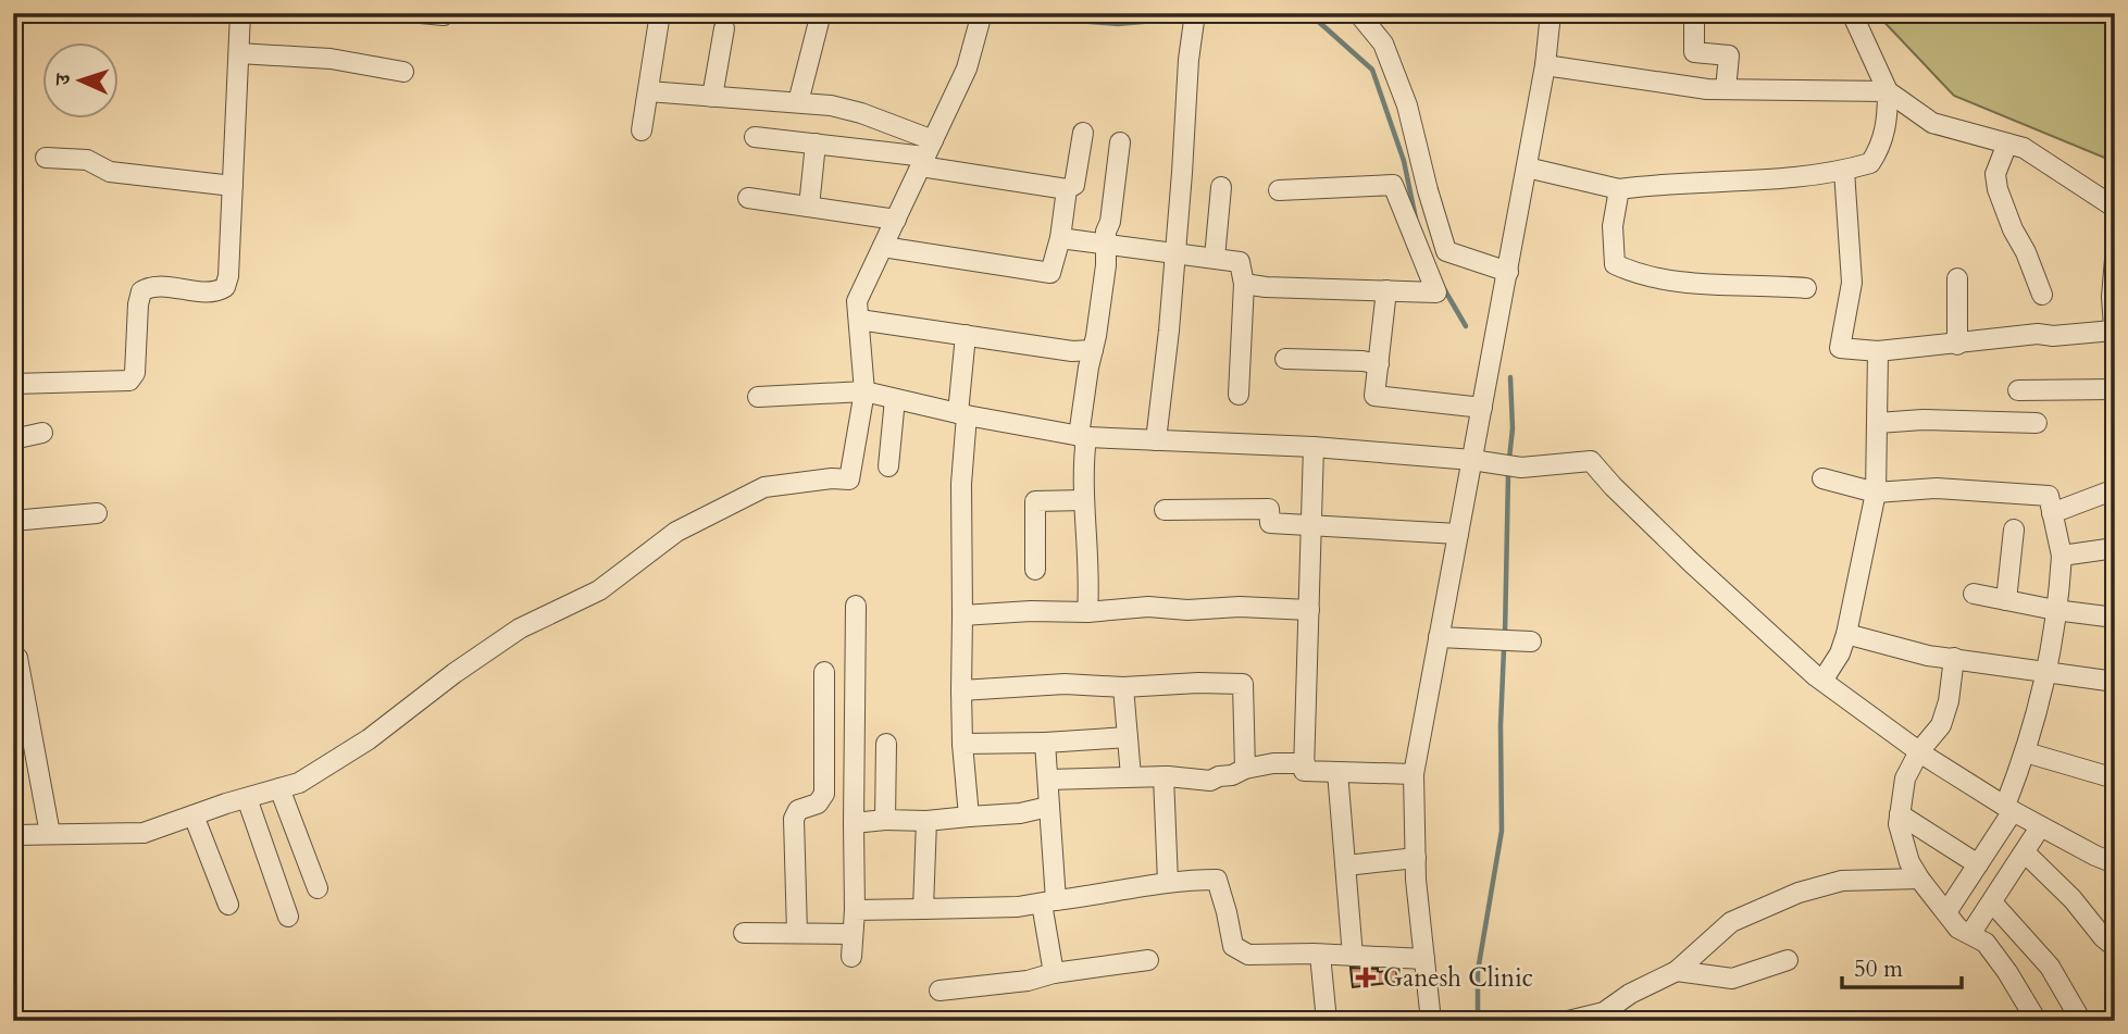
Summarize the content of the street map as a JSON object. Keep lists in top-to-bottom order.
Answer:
{
  "places": {
    "health": ["Ganesh Clinic"]
  },
  "scale_bar": "50 m",
  "north": "left"
}
